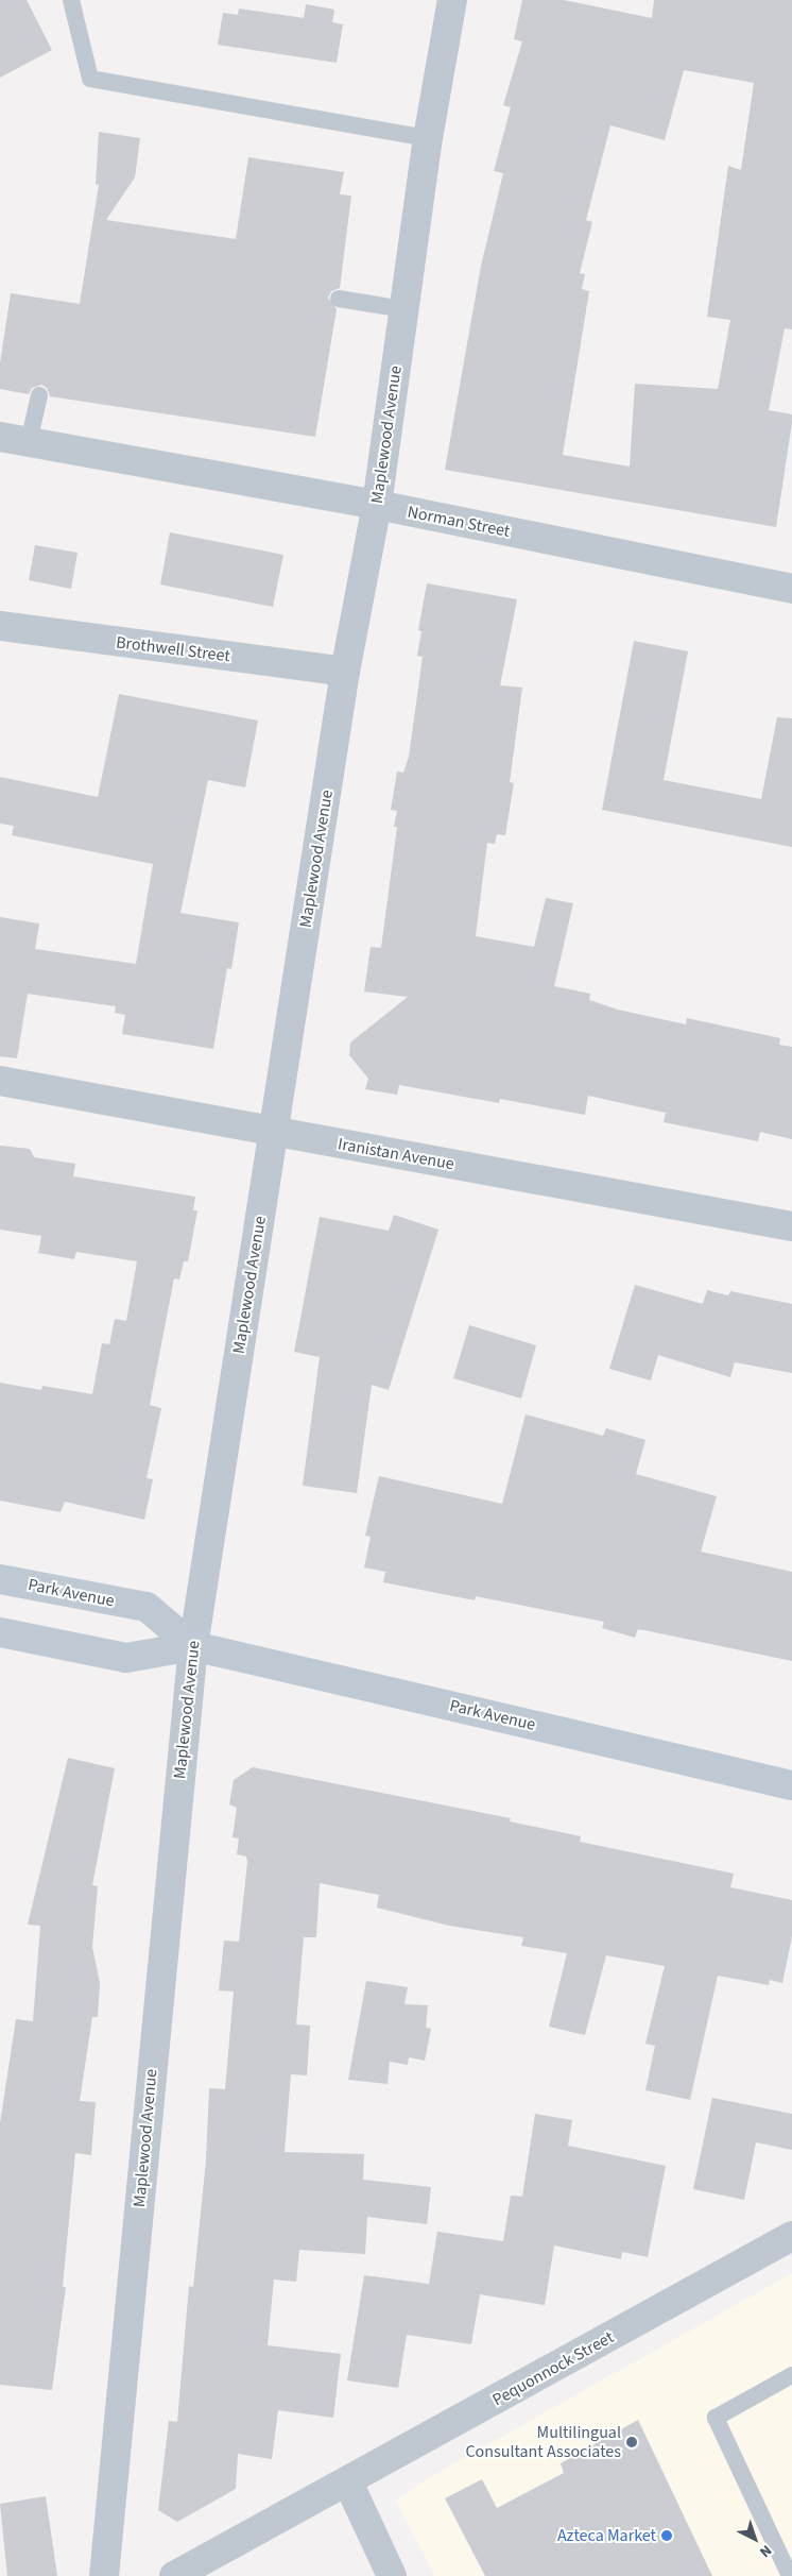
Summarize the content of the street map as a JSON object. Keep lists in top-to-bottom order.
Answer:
{
  "streets": {
    "main road": ["Park Avenue"],
    "street": [
      "Maplewood Avenue",
      "Norman Street",
      "Brothwell Street",
      "Iranistan Avenue",
      "Pequonnock Street"
    ]
  },
  "crossings": [
    ["Maplewood Avenue", "Norman Street"],
    ["Maplewood Avenue", "Brothwell Street"],
    ["Maplewood Avenue", "Iranistan Avenue"],
    ["Maplewood Avenue", "Park Avenue"]
  ],
  "places": ["Multilingual Consultant Associates", "Azteca Market"],
  "north": "bottom right"
}
